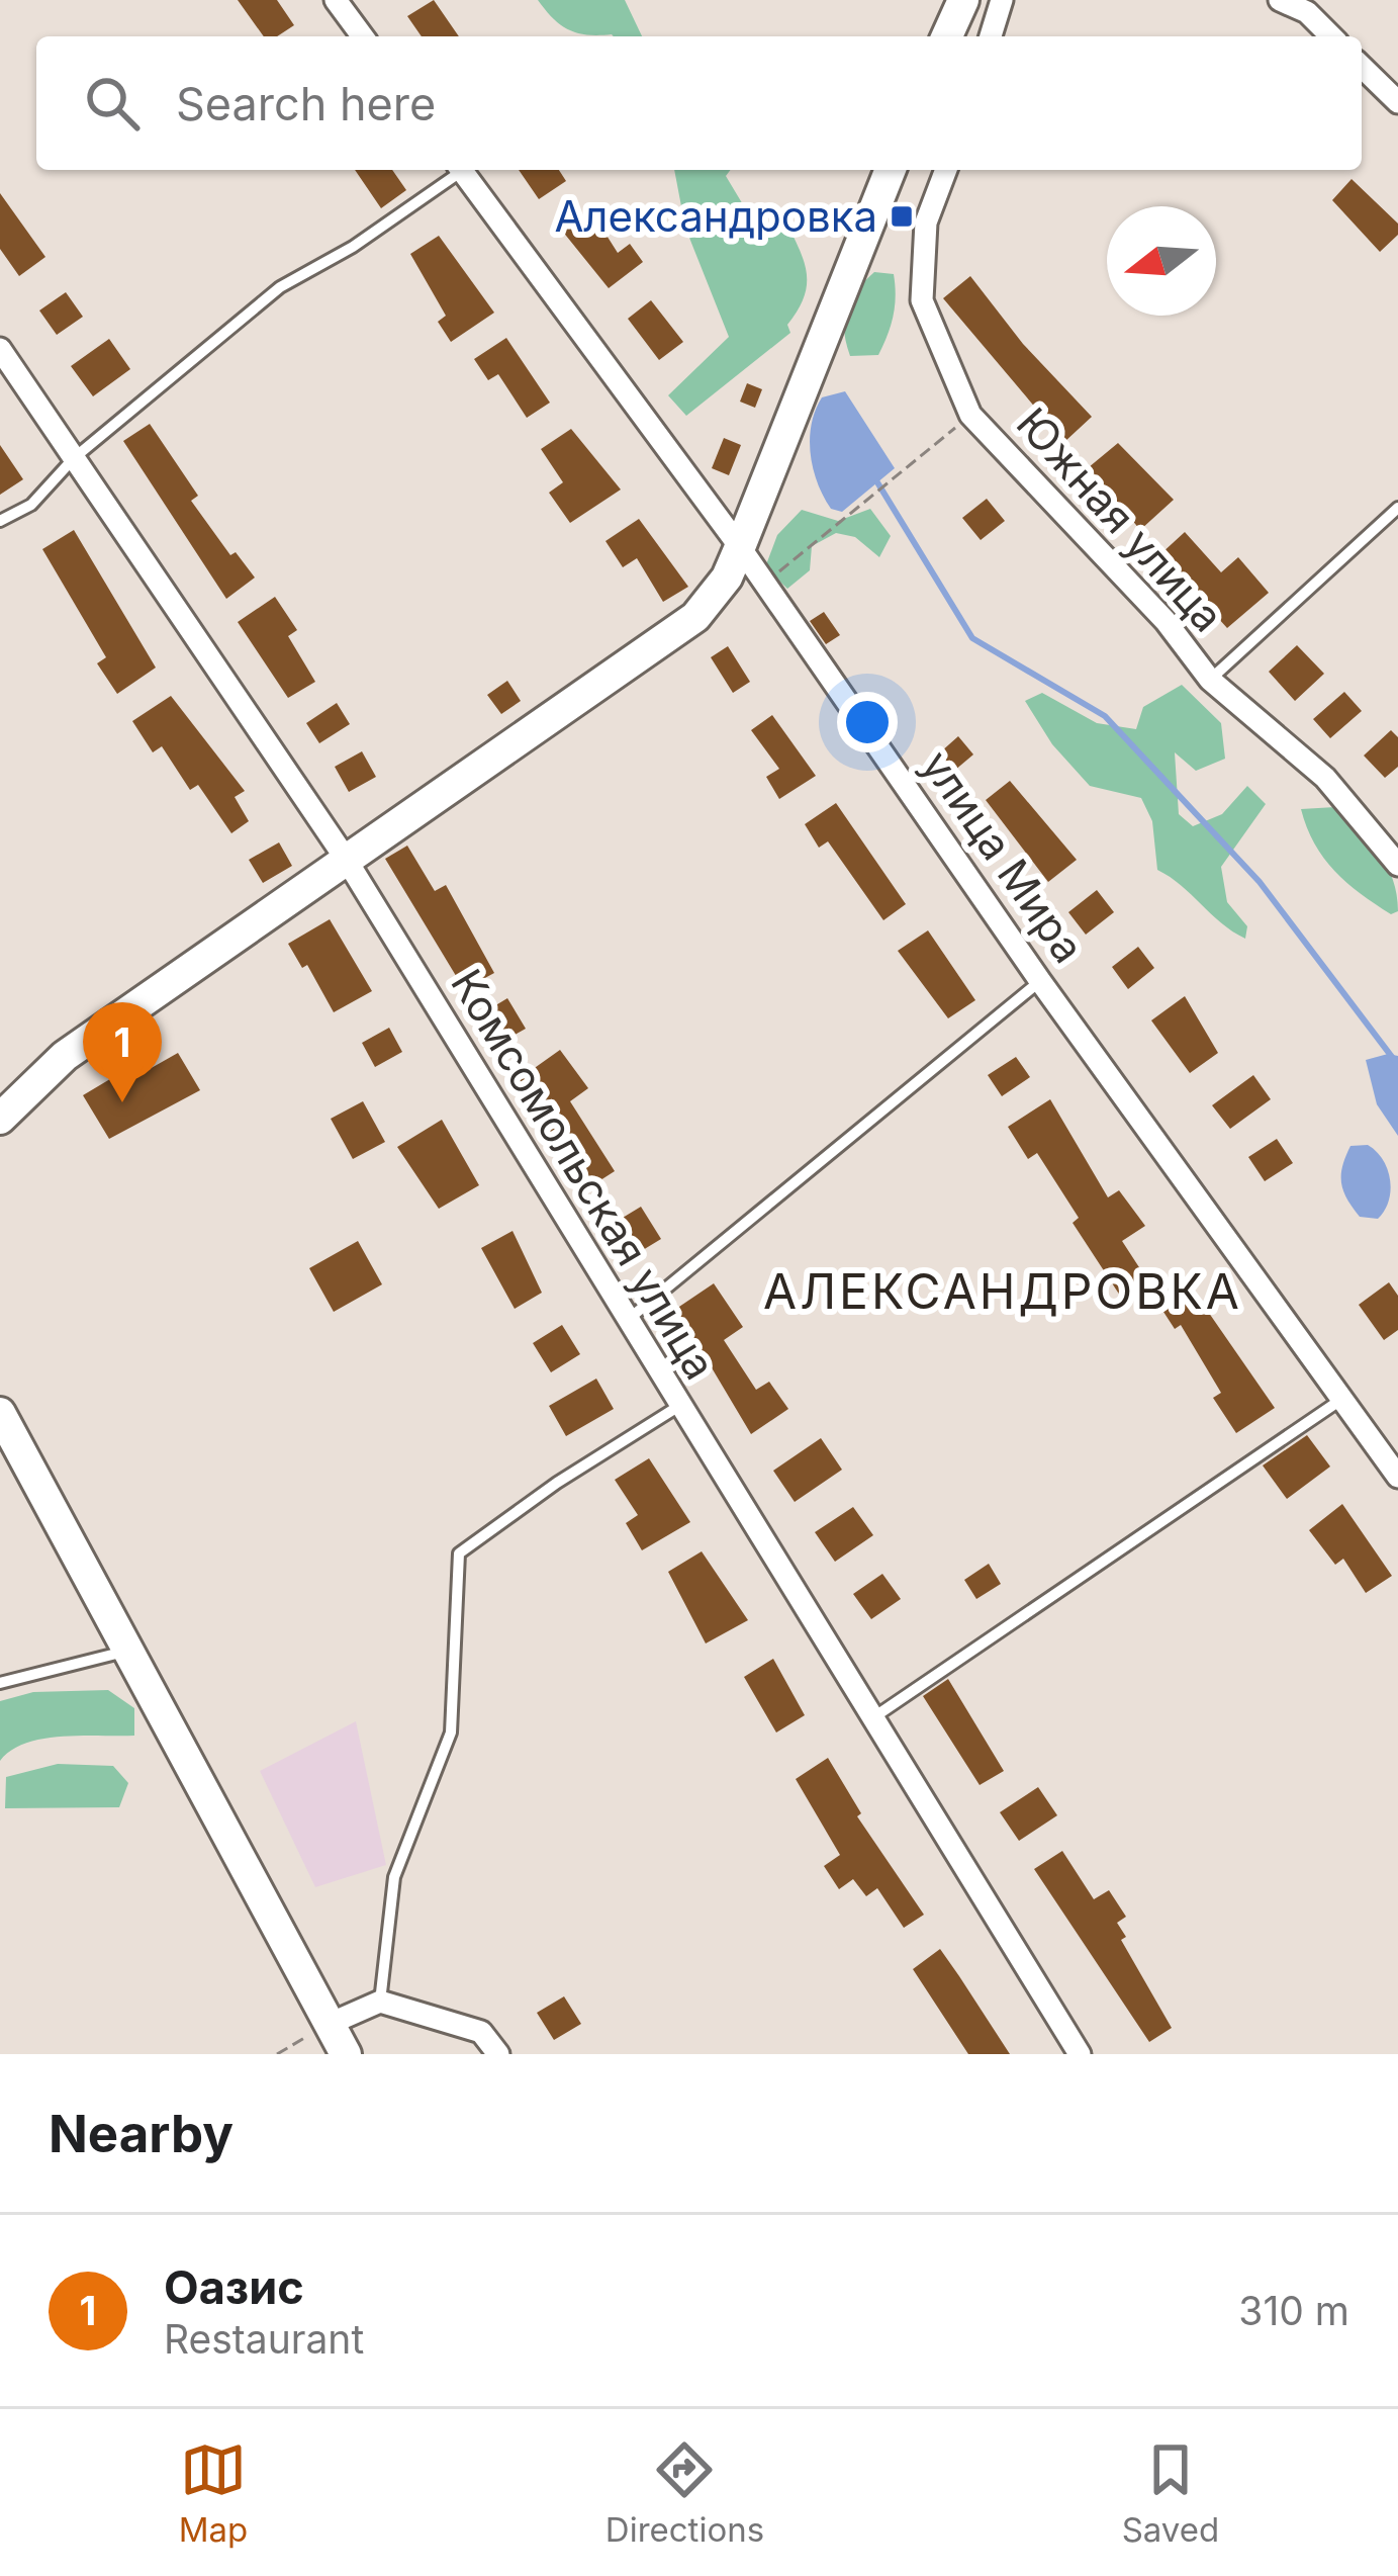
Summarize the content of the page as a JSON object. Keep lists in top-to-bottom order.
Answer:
{
  "streets": {
    "street": ["Южная улица", "улица Мира", "Комсомольская улица"]
  },
  "districts": ["АЛЕКСАНДРОВКА"],
  "places": {
    "transit": ["Александровка"]
  },
  "north": "left",
  "page": {
    "search": "Search here",
    "pins": "1",
    "heading": "Nearby",
    "list": [
      {
        "mark": "1",
        "name": "Оазис",
        "note": "Restaurant",
        "value": "310 m"
      }
    ],
    "nav": ["Map", "Directions", "Saved"]
  }
}
